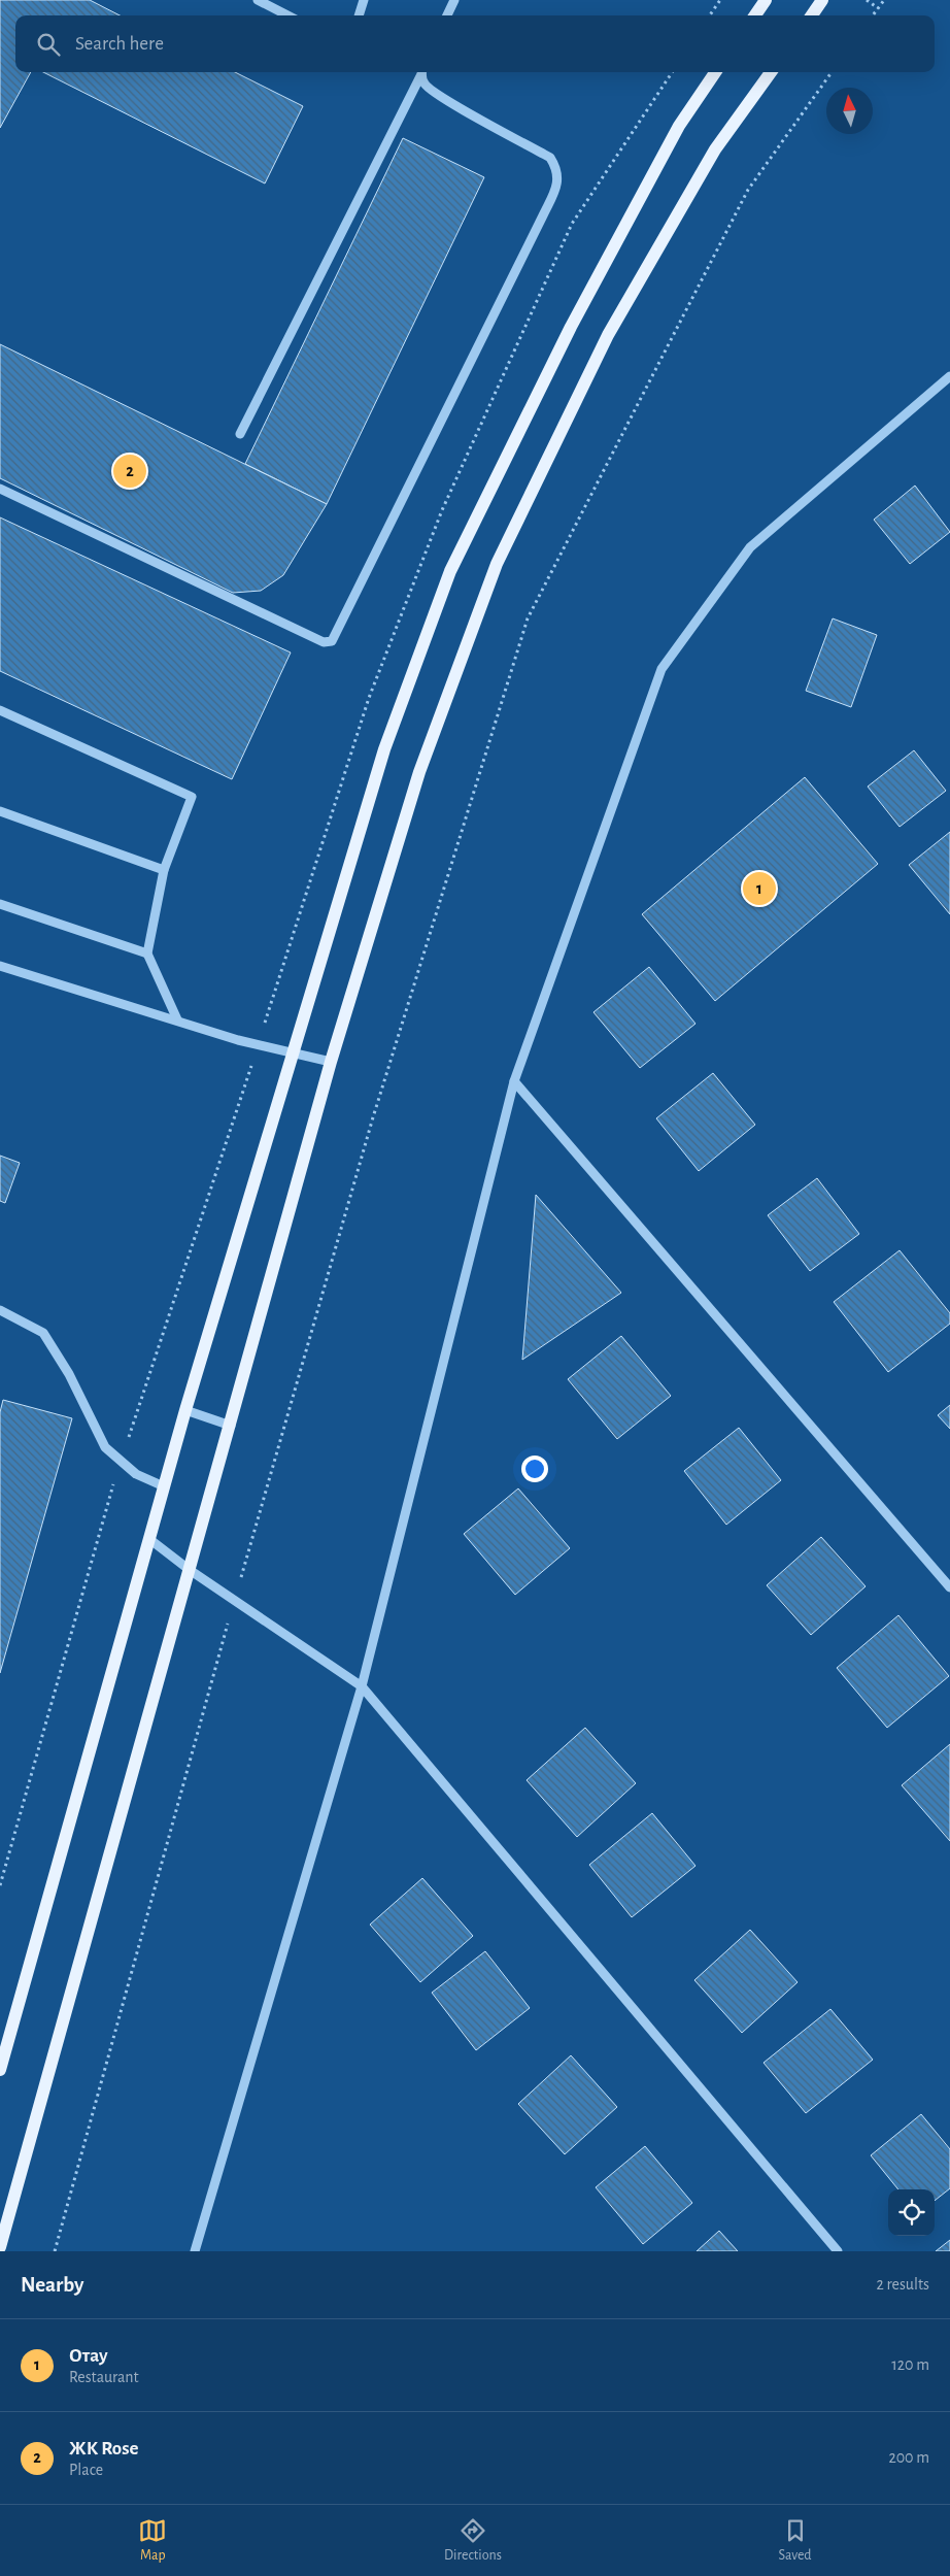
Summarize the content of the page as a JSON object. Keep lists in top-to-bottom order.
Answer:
{
  "north": "top",
  "page": {
    "search": "Search here",
    "pins": ["2", "1"],
    "heading": ["Nearby", "2 results"],
    "list": [
      {
        "mark": "1",
        "name": "Отау",
        "note": "Restaurant",
        "value": "120 m"
      },
      {
        "mark": "2",
        "name": "ЖК Rose",
        "note": "Place",
        "value": "200 m"
      }
    ],
    "nav": ["Map", "Directions", "Saved"]
  }
}
